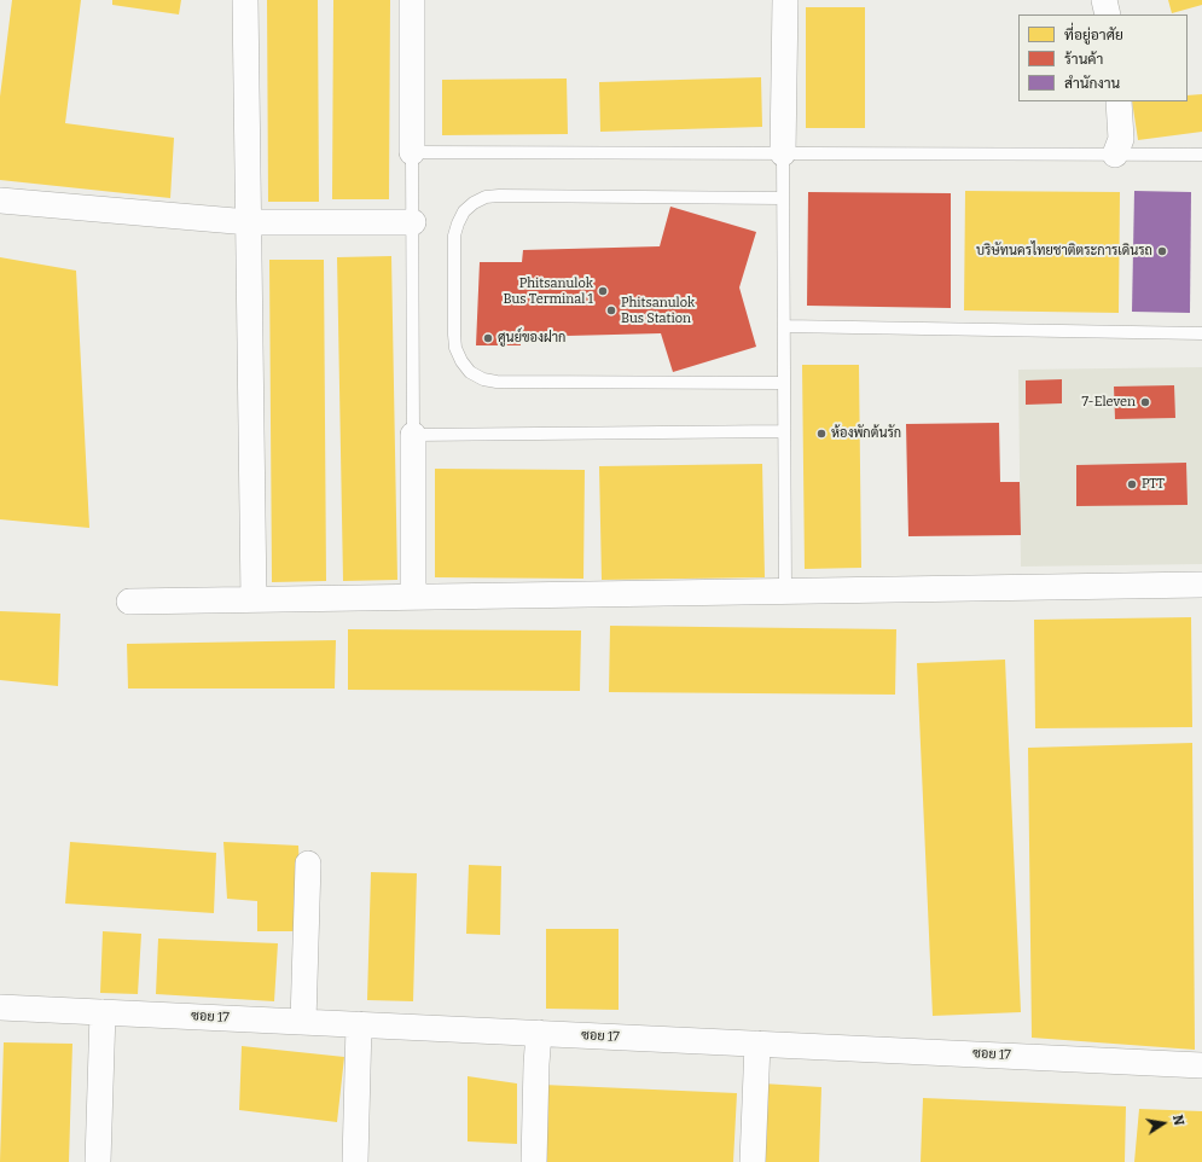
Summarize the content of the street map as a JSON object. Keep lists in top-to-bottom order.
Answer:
{
  "streets": {
    "street": ["ซอย 17"]
  },
  "places": [
    "บริษัทนครไทยชาติตระการเดินรถ",
    "Phitsanulok Bus Terminal 1",
    "Phitsanulok Bus Station",
    "ศูนย์ของฝาก",
    "7-Eleven",
    "ห้องพักต้นรัก",
    "PTT"
  ],
  "legend": ["ที่อยู่อาศัย", "ร้านค้า", "สำนักงาน"],
  "north": "right"
}
